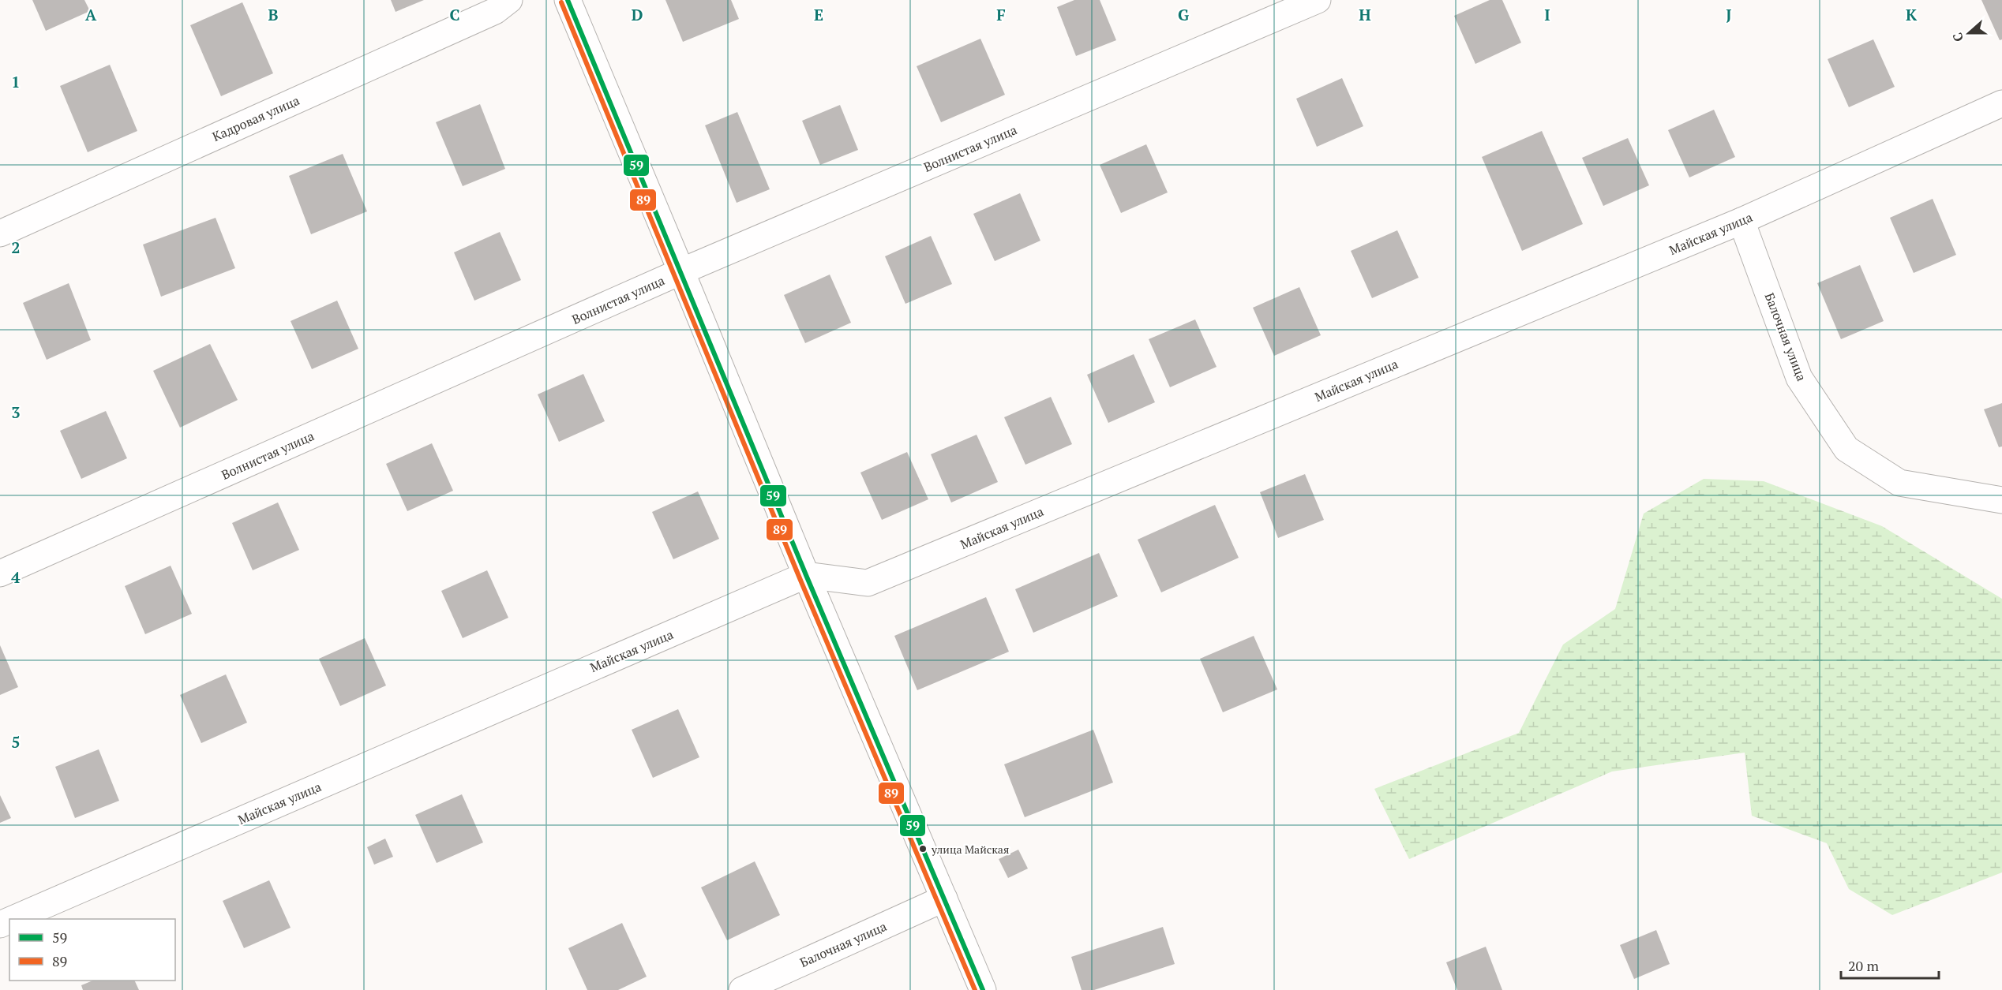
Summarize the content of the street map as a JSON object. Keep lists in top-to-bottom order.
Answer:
{
  "streets": {
    "street": [
      "Кадровая улица",
      "Волнистая улица",
      "Майская улица",
      "Балочная улица"
    ]
  },
  "crossings": [
    ["Майская улица", "Балочная улица"]
  ],
  "places": ["улица Майская"],
  "lines": ["transit line 59", "transit line 89"],
  "legend": ["59", "89"],
  "scale_bar": "20 m",
  "north": "left",
  "grid": {
    "columns": [
      "A",
      "B",
      "C",
      "D",
      "E",
      "F",
      "G",
      "H",
      "I",
      "J",
      "K"
    ],
    "rows": [
      "1",
      "2",
      "3",
      "4",
      "5"
    ]
  }
}
